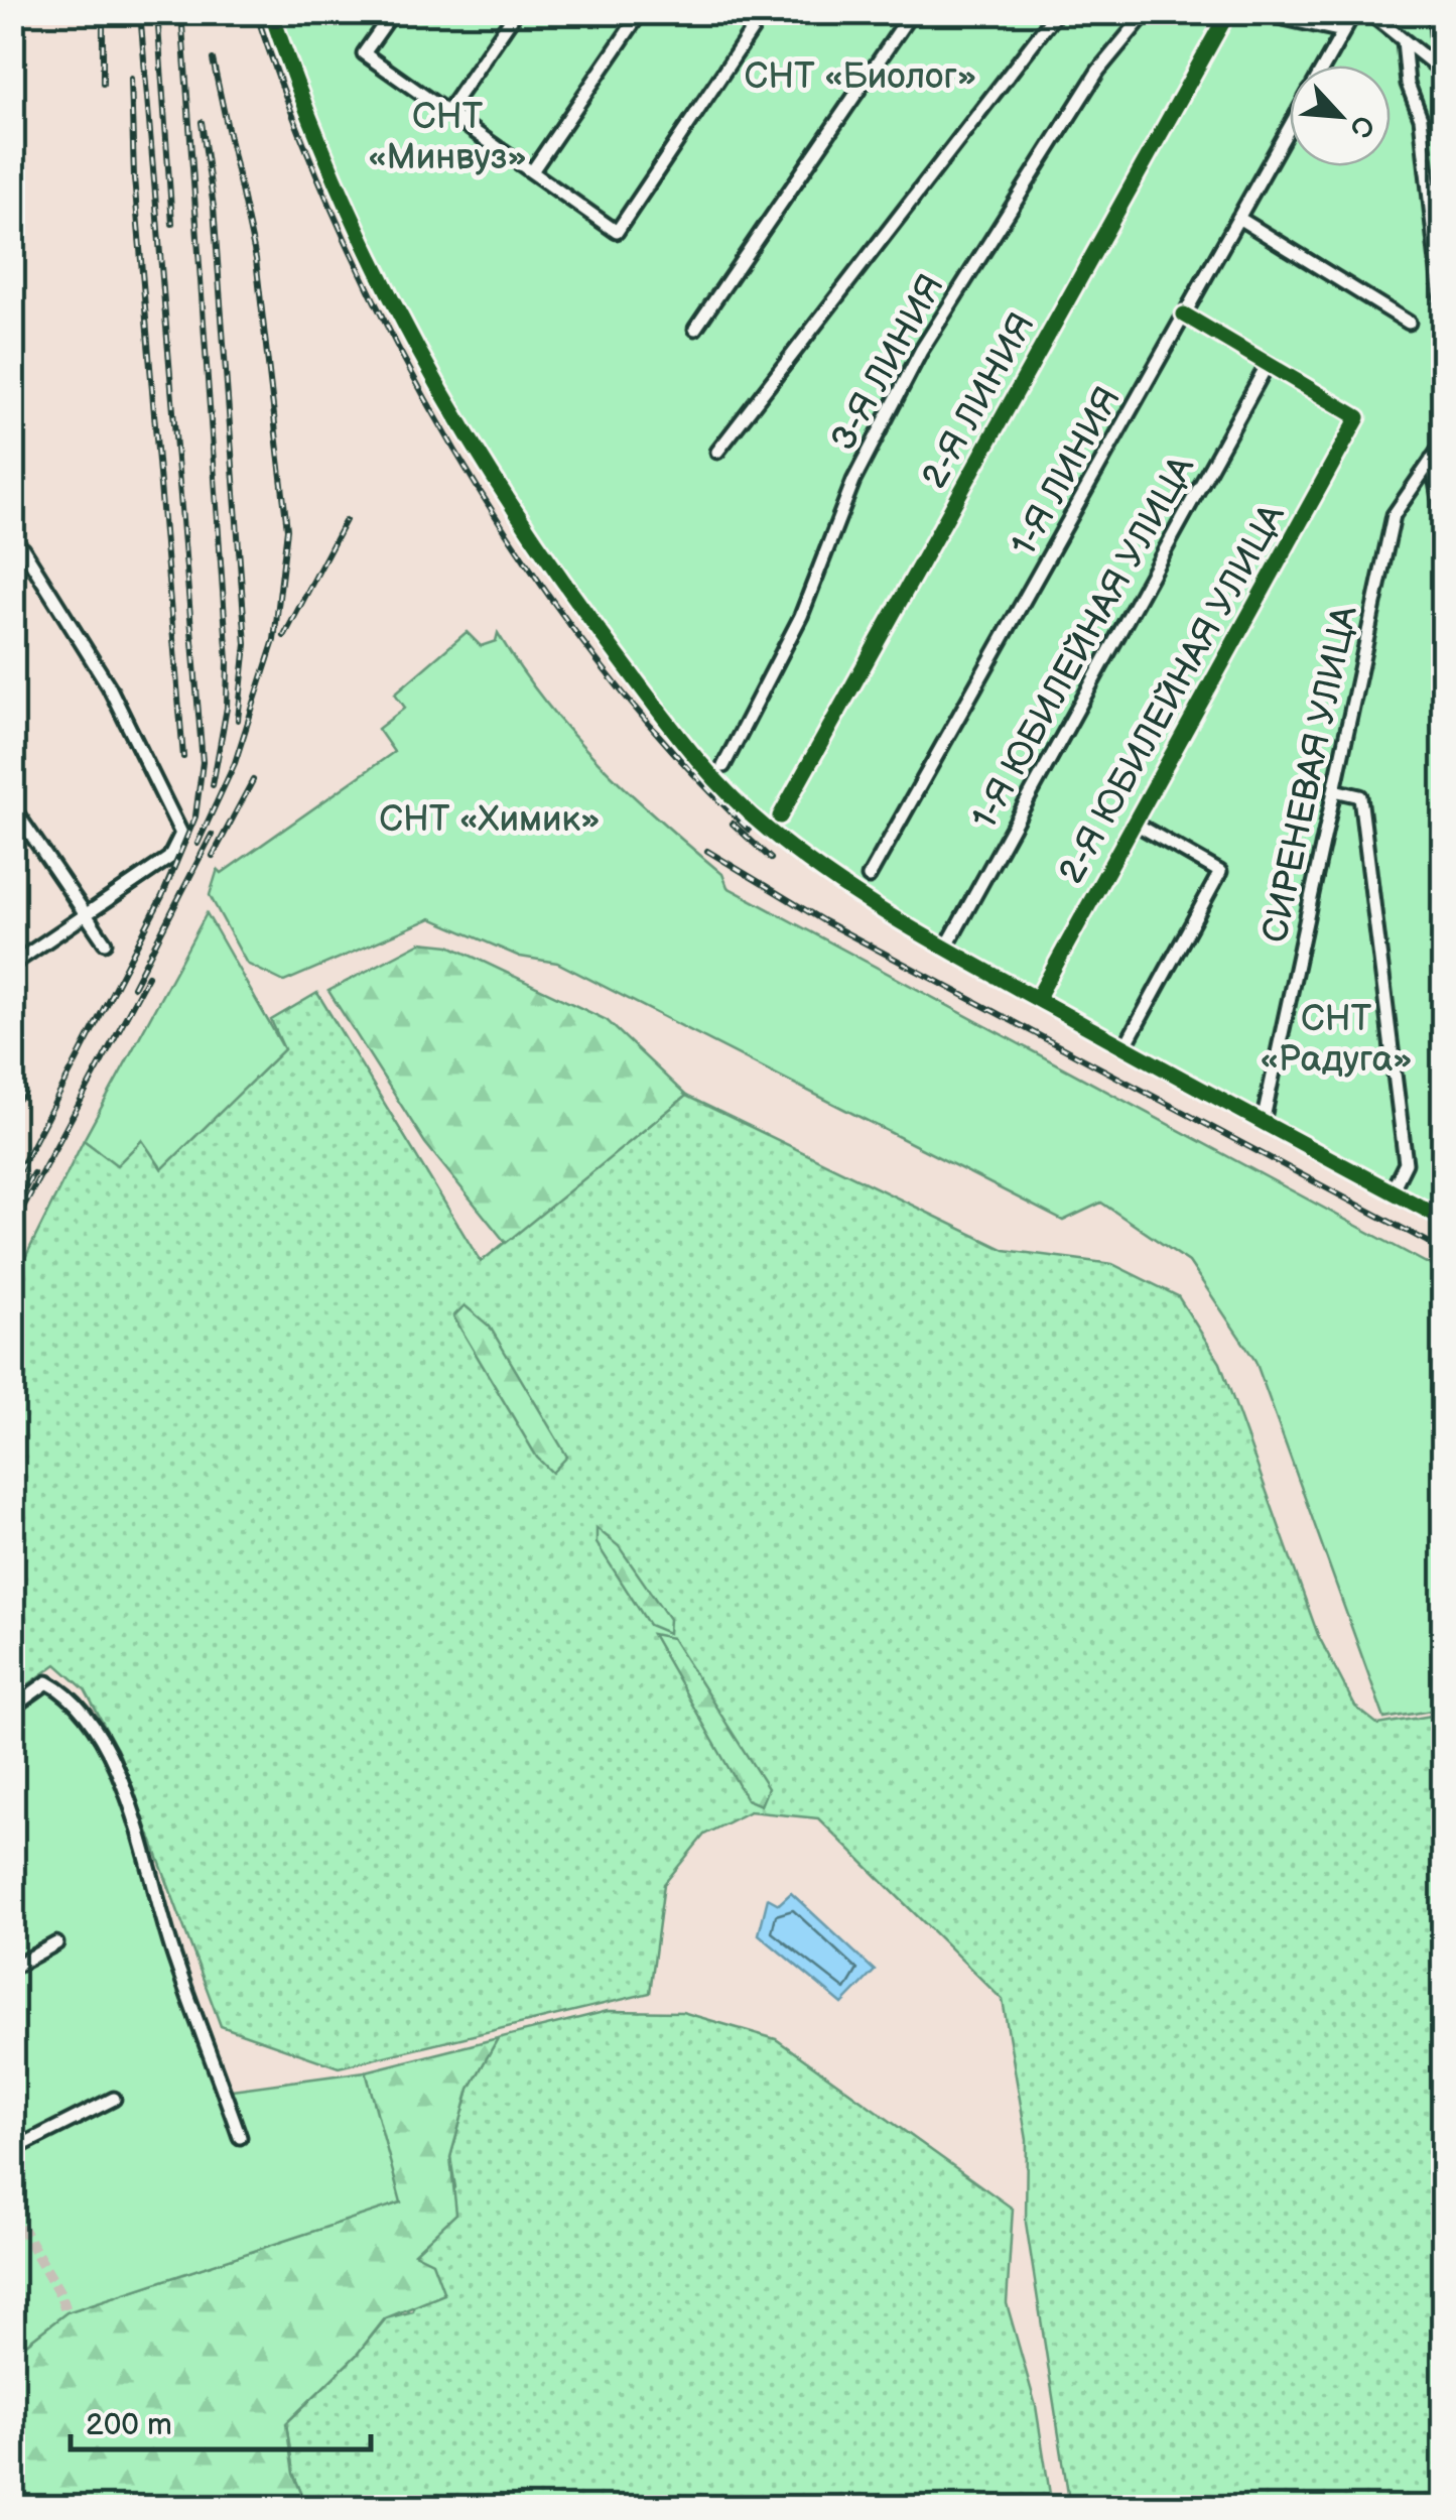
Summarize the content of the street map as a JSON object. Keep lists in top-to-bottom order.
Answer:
{
  "streets": {
    "street": [
      "3-Я ЛИНИЯ",
      "2-Я ЛИНИЯ",
      "1-Я ЛИНИЯ",
      "1-Я ЮБИЛЕЙНАЯ УЛИЦА",
      "2-Я ЮБИЛЕЙНАЯ УЛИЦА",
      "СИРЕНЕВАЯ УЛИЦА"
    ]
  },
  "crossings": [
    ["1-Я ЮБИЛЕЙНАЯ УЛИЦА", "2-Я ЮБИЛЕЙНАЯ УЛИЦА"]
  ],
  "parks": [
    "СНТ «Биолог»",
    "СНТ «Минвуз»",
    "СНТ «Химик»",
    "СНТ «Радуга»"
  ],
  "scale_bar": "200 m",
  "north": "bottom right"
}
